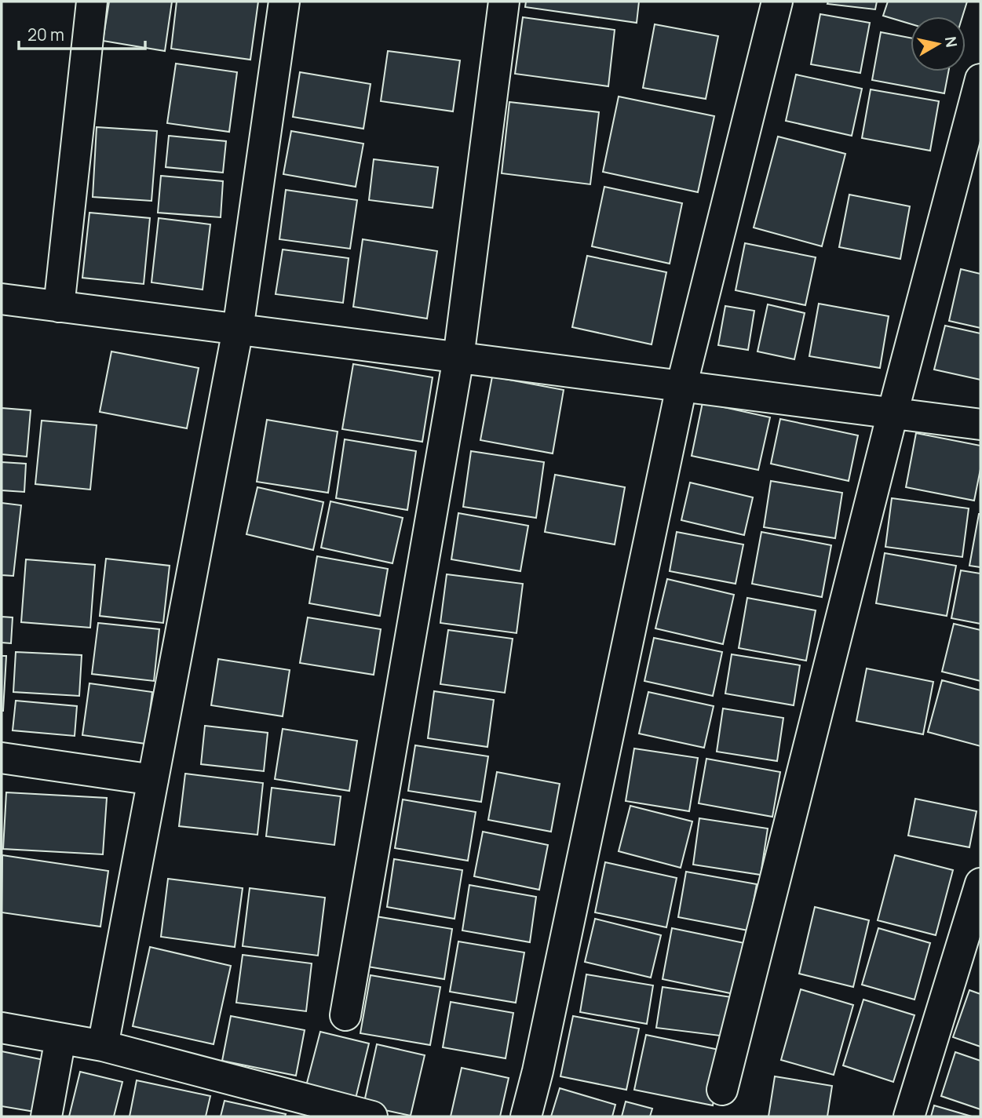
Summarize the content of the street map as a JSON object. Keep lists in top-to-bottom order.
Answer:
{
  "scale_bar": "20 m",
  "north": "right"
}
